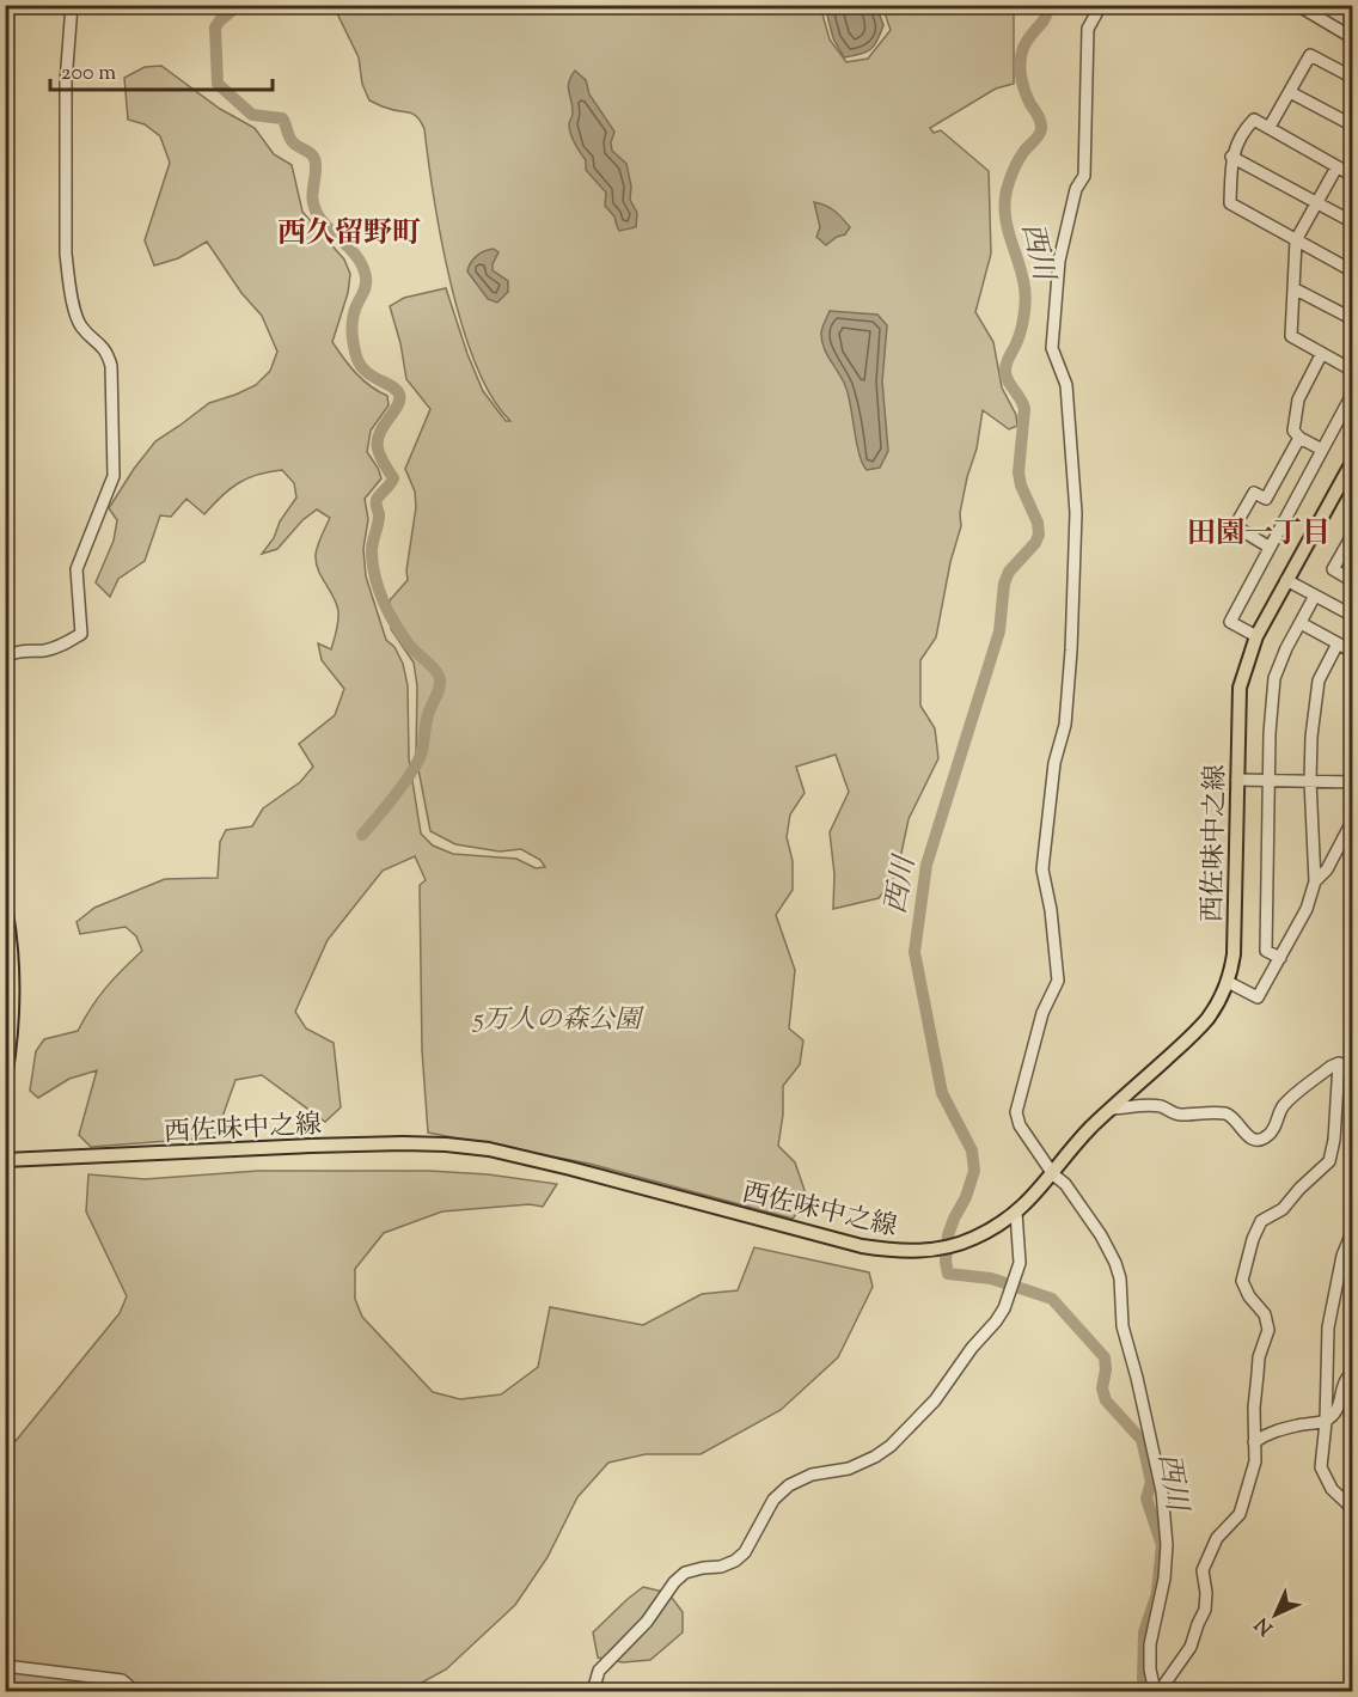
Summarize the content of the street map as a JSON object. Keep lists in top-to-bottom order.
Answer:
{
  "streets": {
    "main road": ["西佐味中之線"]
  },
  "districts": ["西久留野町", "田園一丁目"],
  "water": ["西川"],
  "parks": ["5万人の森公園"],
  "scale_bar": "200 m",
  "north": "bottom left"
}
